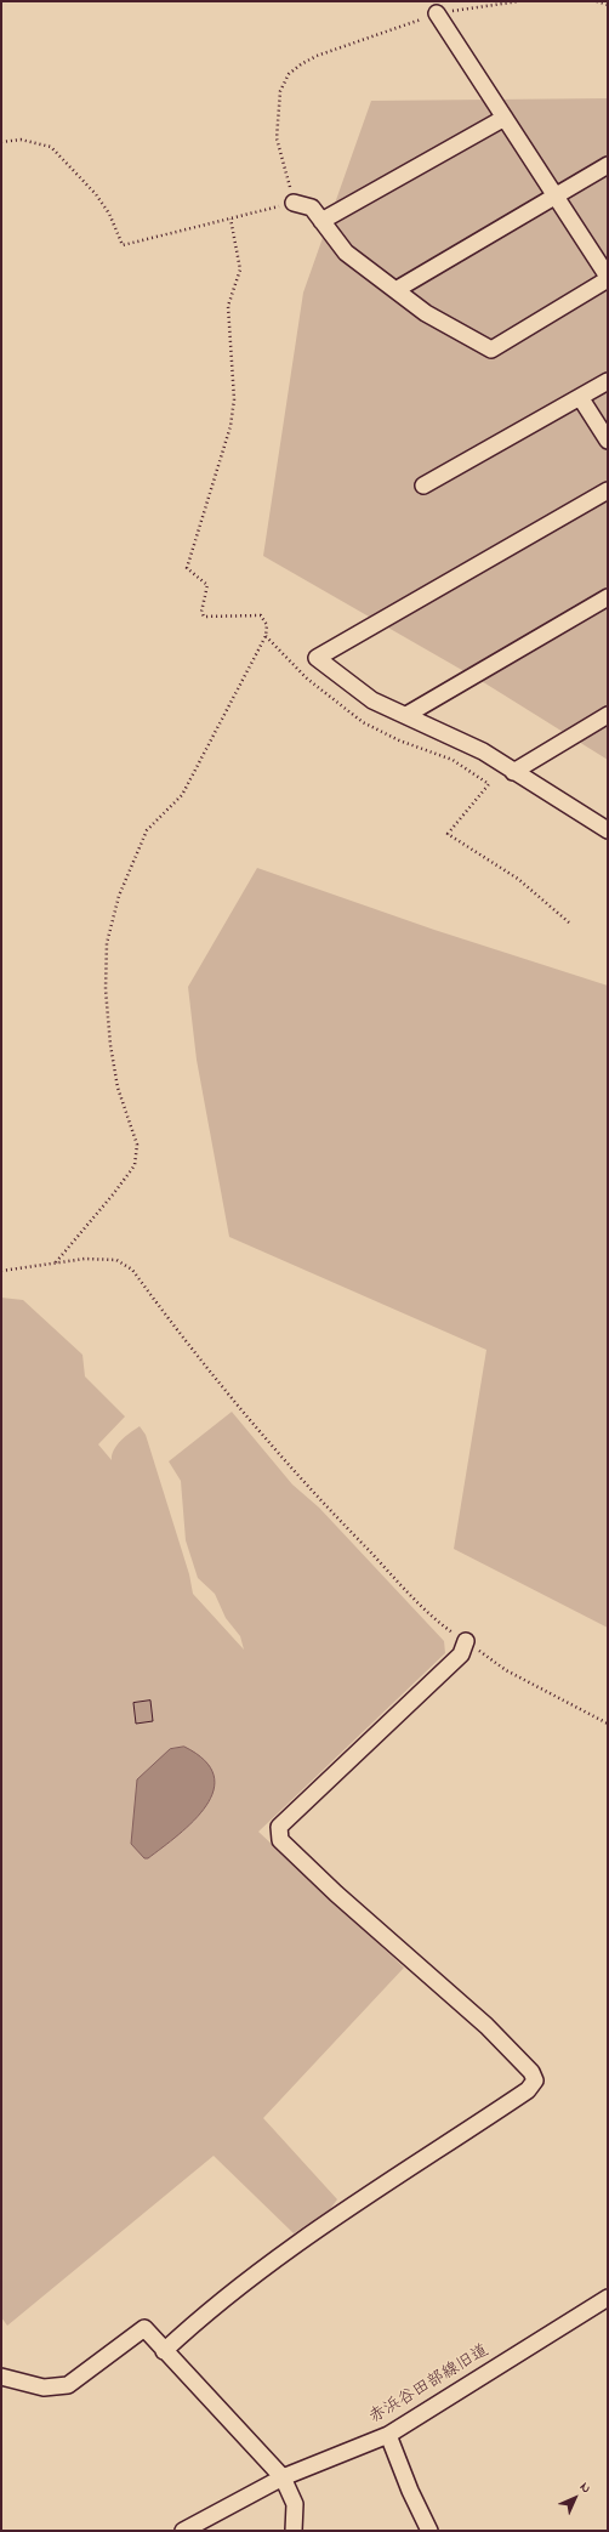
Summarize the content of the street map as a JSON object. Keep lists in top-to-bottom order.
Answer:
{
  "streets": {
    "street": ["赤浜谷田部線旧道"]
  },
  "north": "top right"
}
